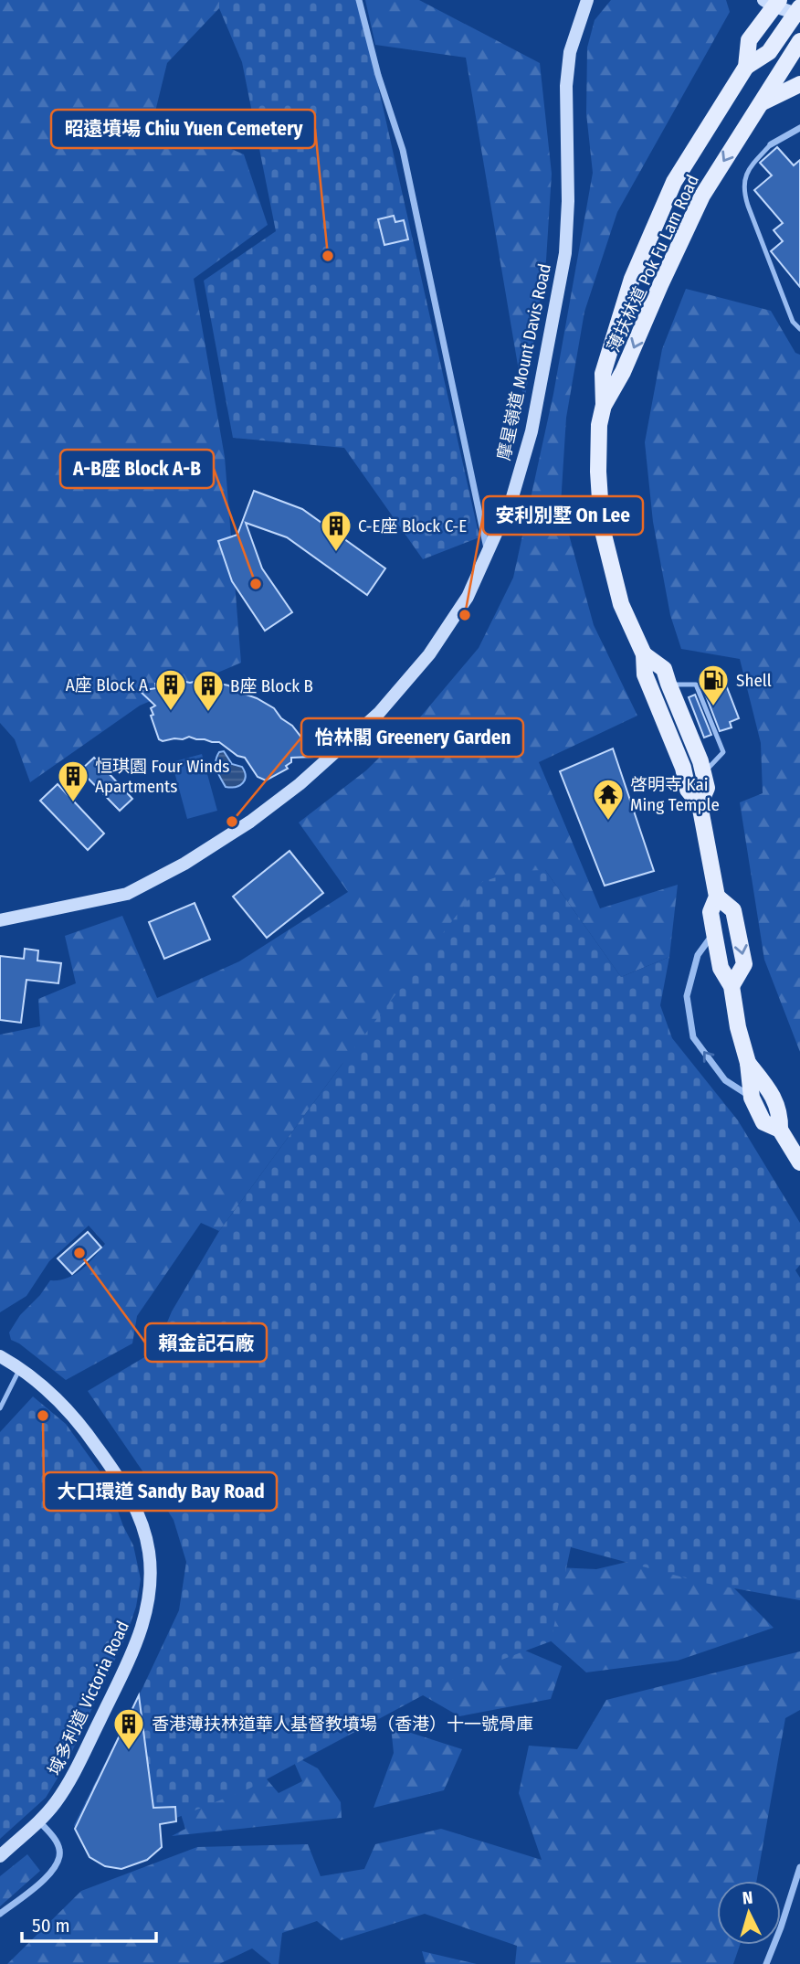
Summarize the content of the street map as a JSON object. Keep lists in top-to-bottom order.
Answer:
{
  "streets": {
    "main road": ["薄扶林道 Pok Fu Lam Road"],
    "street": ["摩星嶺道 Mount Davis Road", "域多利道 Victoria Road"]
  },
  "places": {
    "other": [
      "昭遠墳場 Chiu Yuen Cemetery",
      "A-B座 Block A-B",
      "安利別墅 On Lee",
      "怡林閣 Greenery Garden",
      "賴金記石廠",
      "大口環道 Sandy Bay Road"
    ],
    "building": [
      "C-E座 Block C-E",
      "A座 Block A",
      "B座 Block B",
      "恒琪園 Four Winds Apartments",
      "香港薄扶林道華人基督教墳場（香港）十一號骨庫"
    ],
    "fuel station": ["Shell"],
    "temple": ["啓明寺 Kai Ming Temple"]
  },
  "scale_bar": "50 m",
  "north": "top"
}
